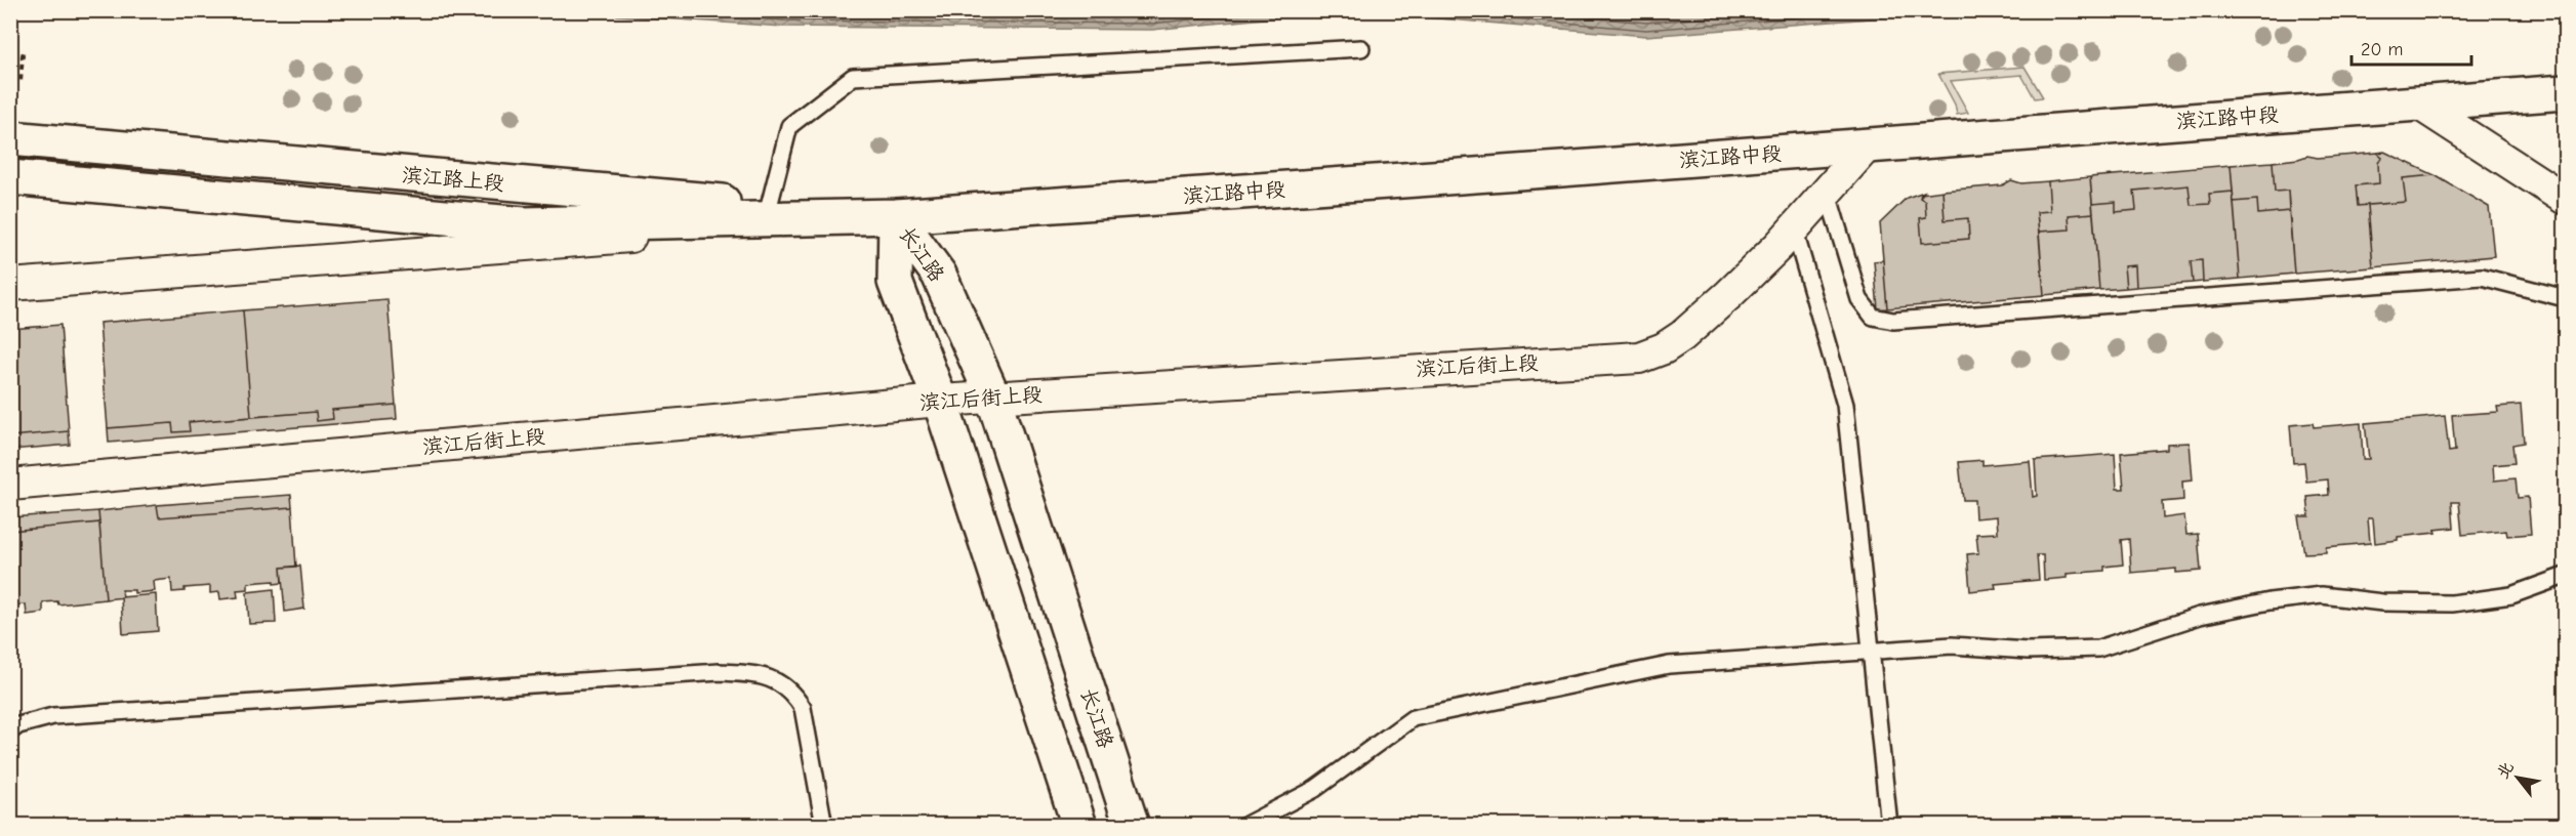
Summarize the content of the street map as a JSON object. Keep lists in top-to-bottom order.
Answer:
{
  "streets": {
    "main road": ["滨江路中段", "滨江路上段", "长江路"],
    "street": ["滨江后街上段"]
  },
  "crossings": [
    ["滨江路中段", "滨江路上段"],
    ["滨江路中段", "长江路"],
    ["滨江路中段", "滨江后街上段"],
    ["滨江路上段", "长江路"],
    ["长江路", "滨江后街上段"]
  ],
  "scale_bar": "20 m",
  "north": "top left"
}
